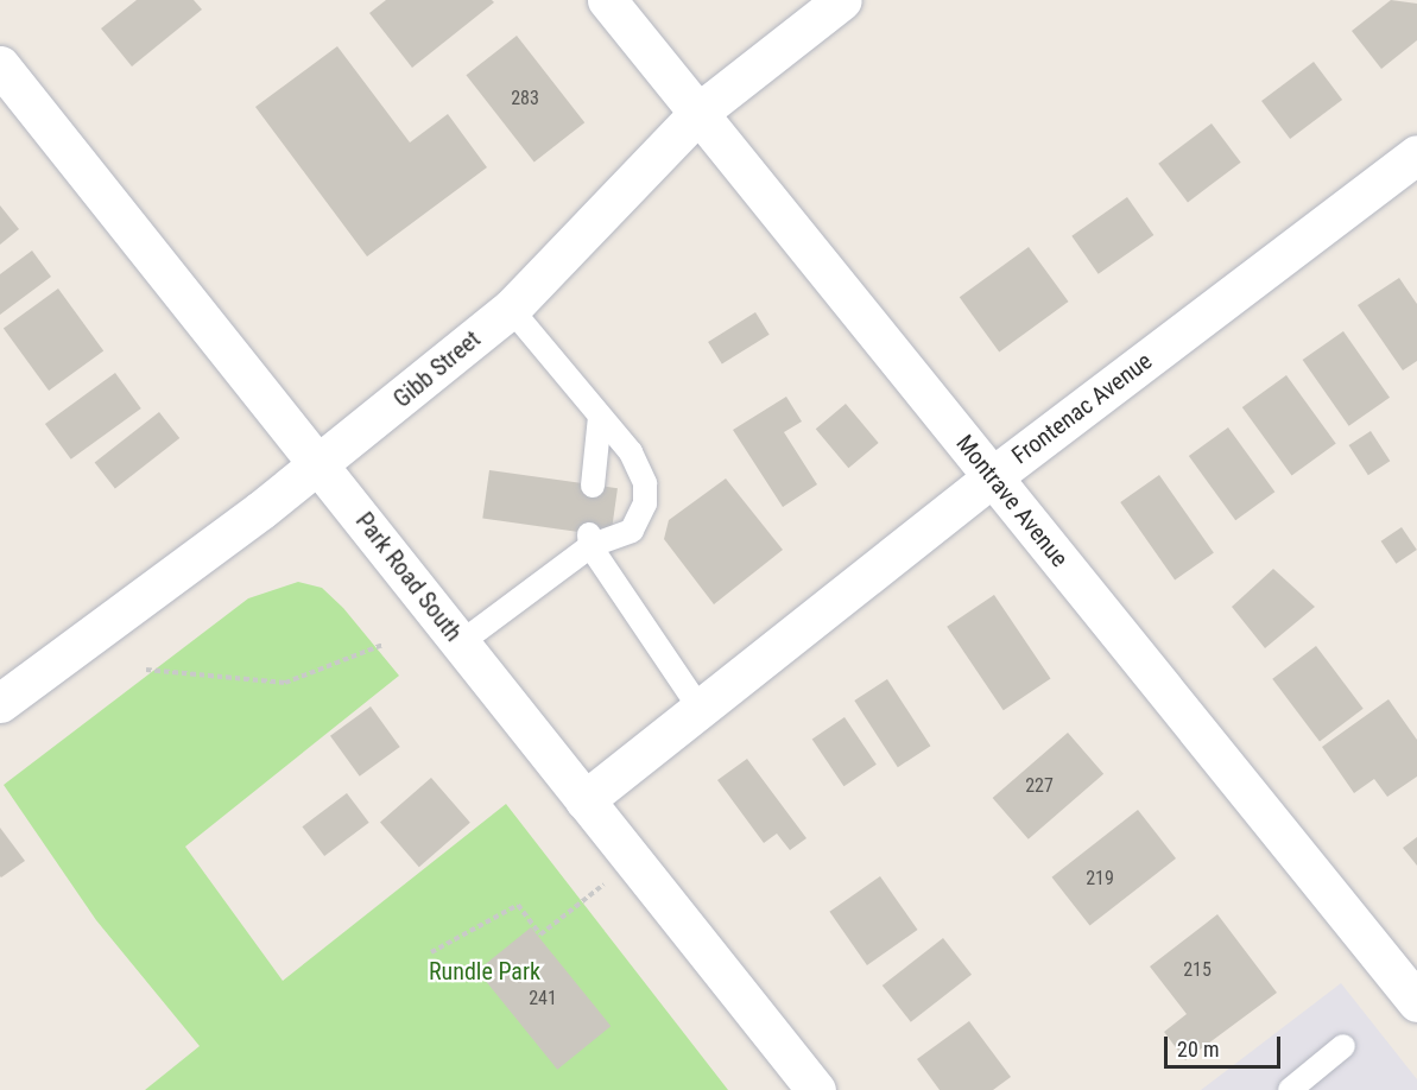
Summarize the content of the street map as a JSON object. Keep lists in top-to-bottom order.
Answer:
{
  "streets": {
    "main road": [
      "Gibb Street",
      "Frontenac Avenue",
      "Montrave Avenue",
      "Park Road South"
    ]
  },
  "crossings": [
    ["Gibb Street", "Montrave Avenue"],
    ["Gibb Street", "Park Road South"],
    ["Frontenac Avenue", "Montrave Avenue"],
    ["Frontenac Avenue", "Park Road South"]
  ],
  "parks": ["Rundle Park"],
  "house_numbers": [
    "283",
    "227",
    "219",
    "215",
    "241"
  ],
  "scale_bar": "20 m"
}
